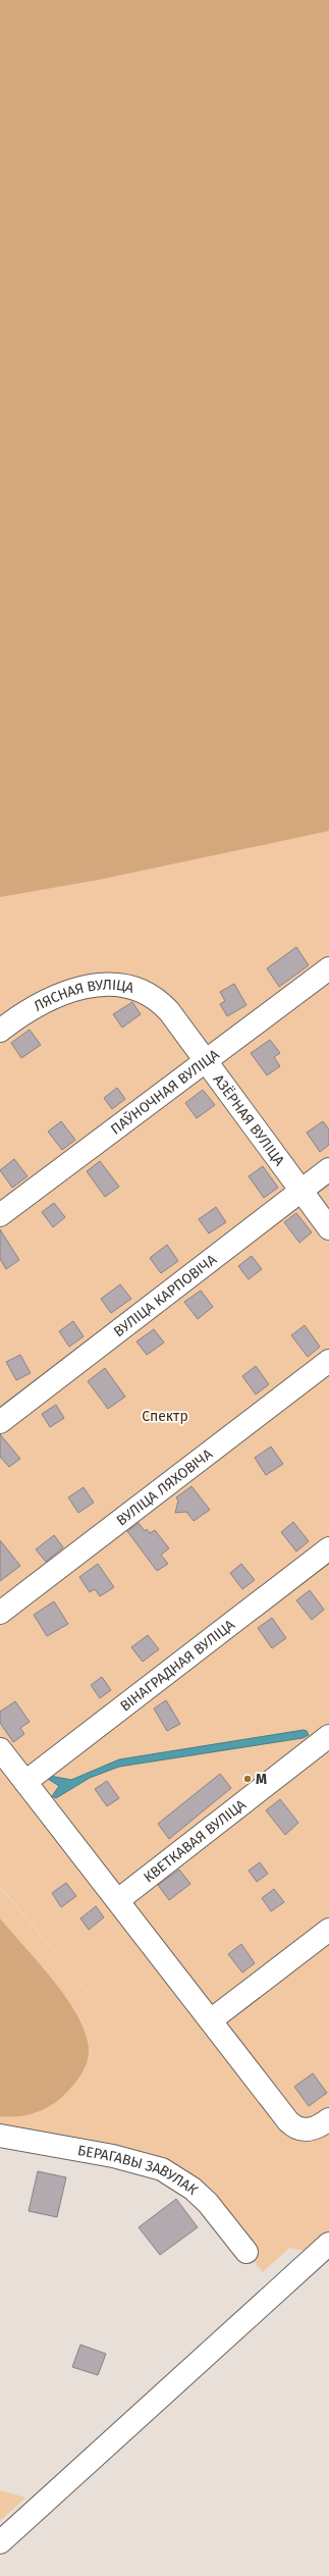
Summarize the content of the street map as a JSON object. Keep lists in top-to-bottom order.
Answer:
{
  "streets": {
    "street": [
      "ЛЯСНАЯ ВУЛІЦА",
      "ПАЎНОЧНАЯ ВУЛІЦА",
      "АЗЁРНАЯ ВУЛІЦА",
      "ВУЛІЦА КАРПОВІЧА",
      "ВУЛІЦА ЛЯХОВІЧА",
      "ВІНАГРАДНАЯ ВУЛІЦА",
      "КВЕТКАВАЯ ВУЛІЦА",
      "БЕРАГАВЫ ЗАВУЛАК"
    ]
  },
  "crossings": [
    ["ЛЯСНАЯ ВУЛІЦА", "АЗЁРНАЯ ВУЛІЦА"],
    ["ПАЎНОЧНАЯ ВУЛІЦА", "АЗЁРНАЯ ВУЛІЦА"],
    ["АЗЁРНАЯ ВУЛІЦА", "ВУЛІЦА КАРПОВІЧА"]
  ],
  "parks": ["Спектр"],
  "places": ["М"]
}
